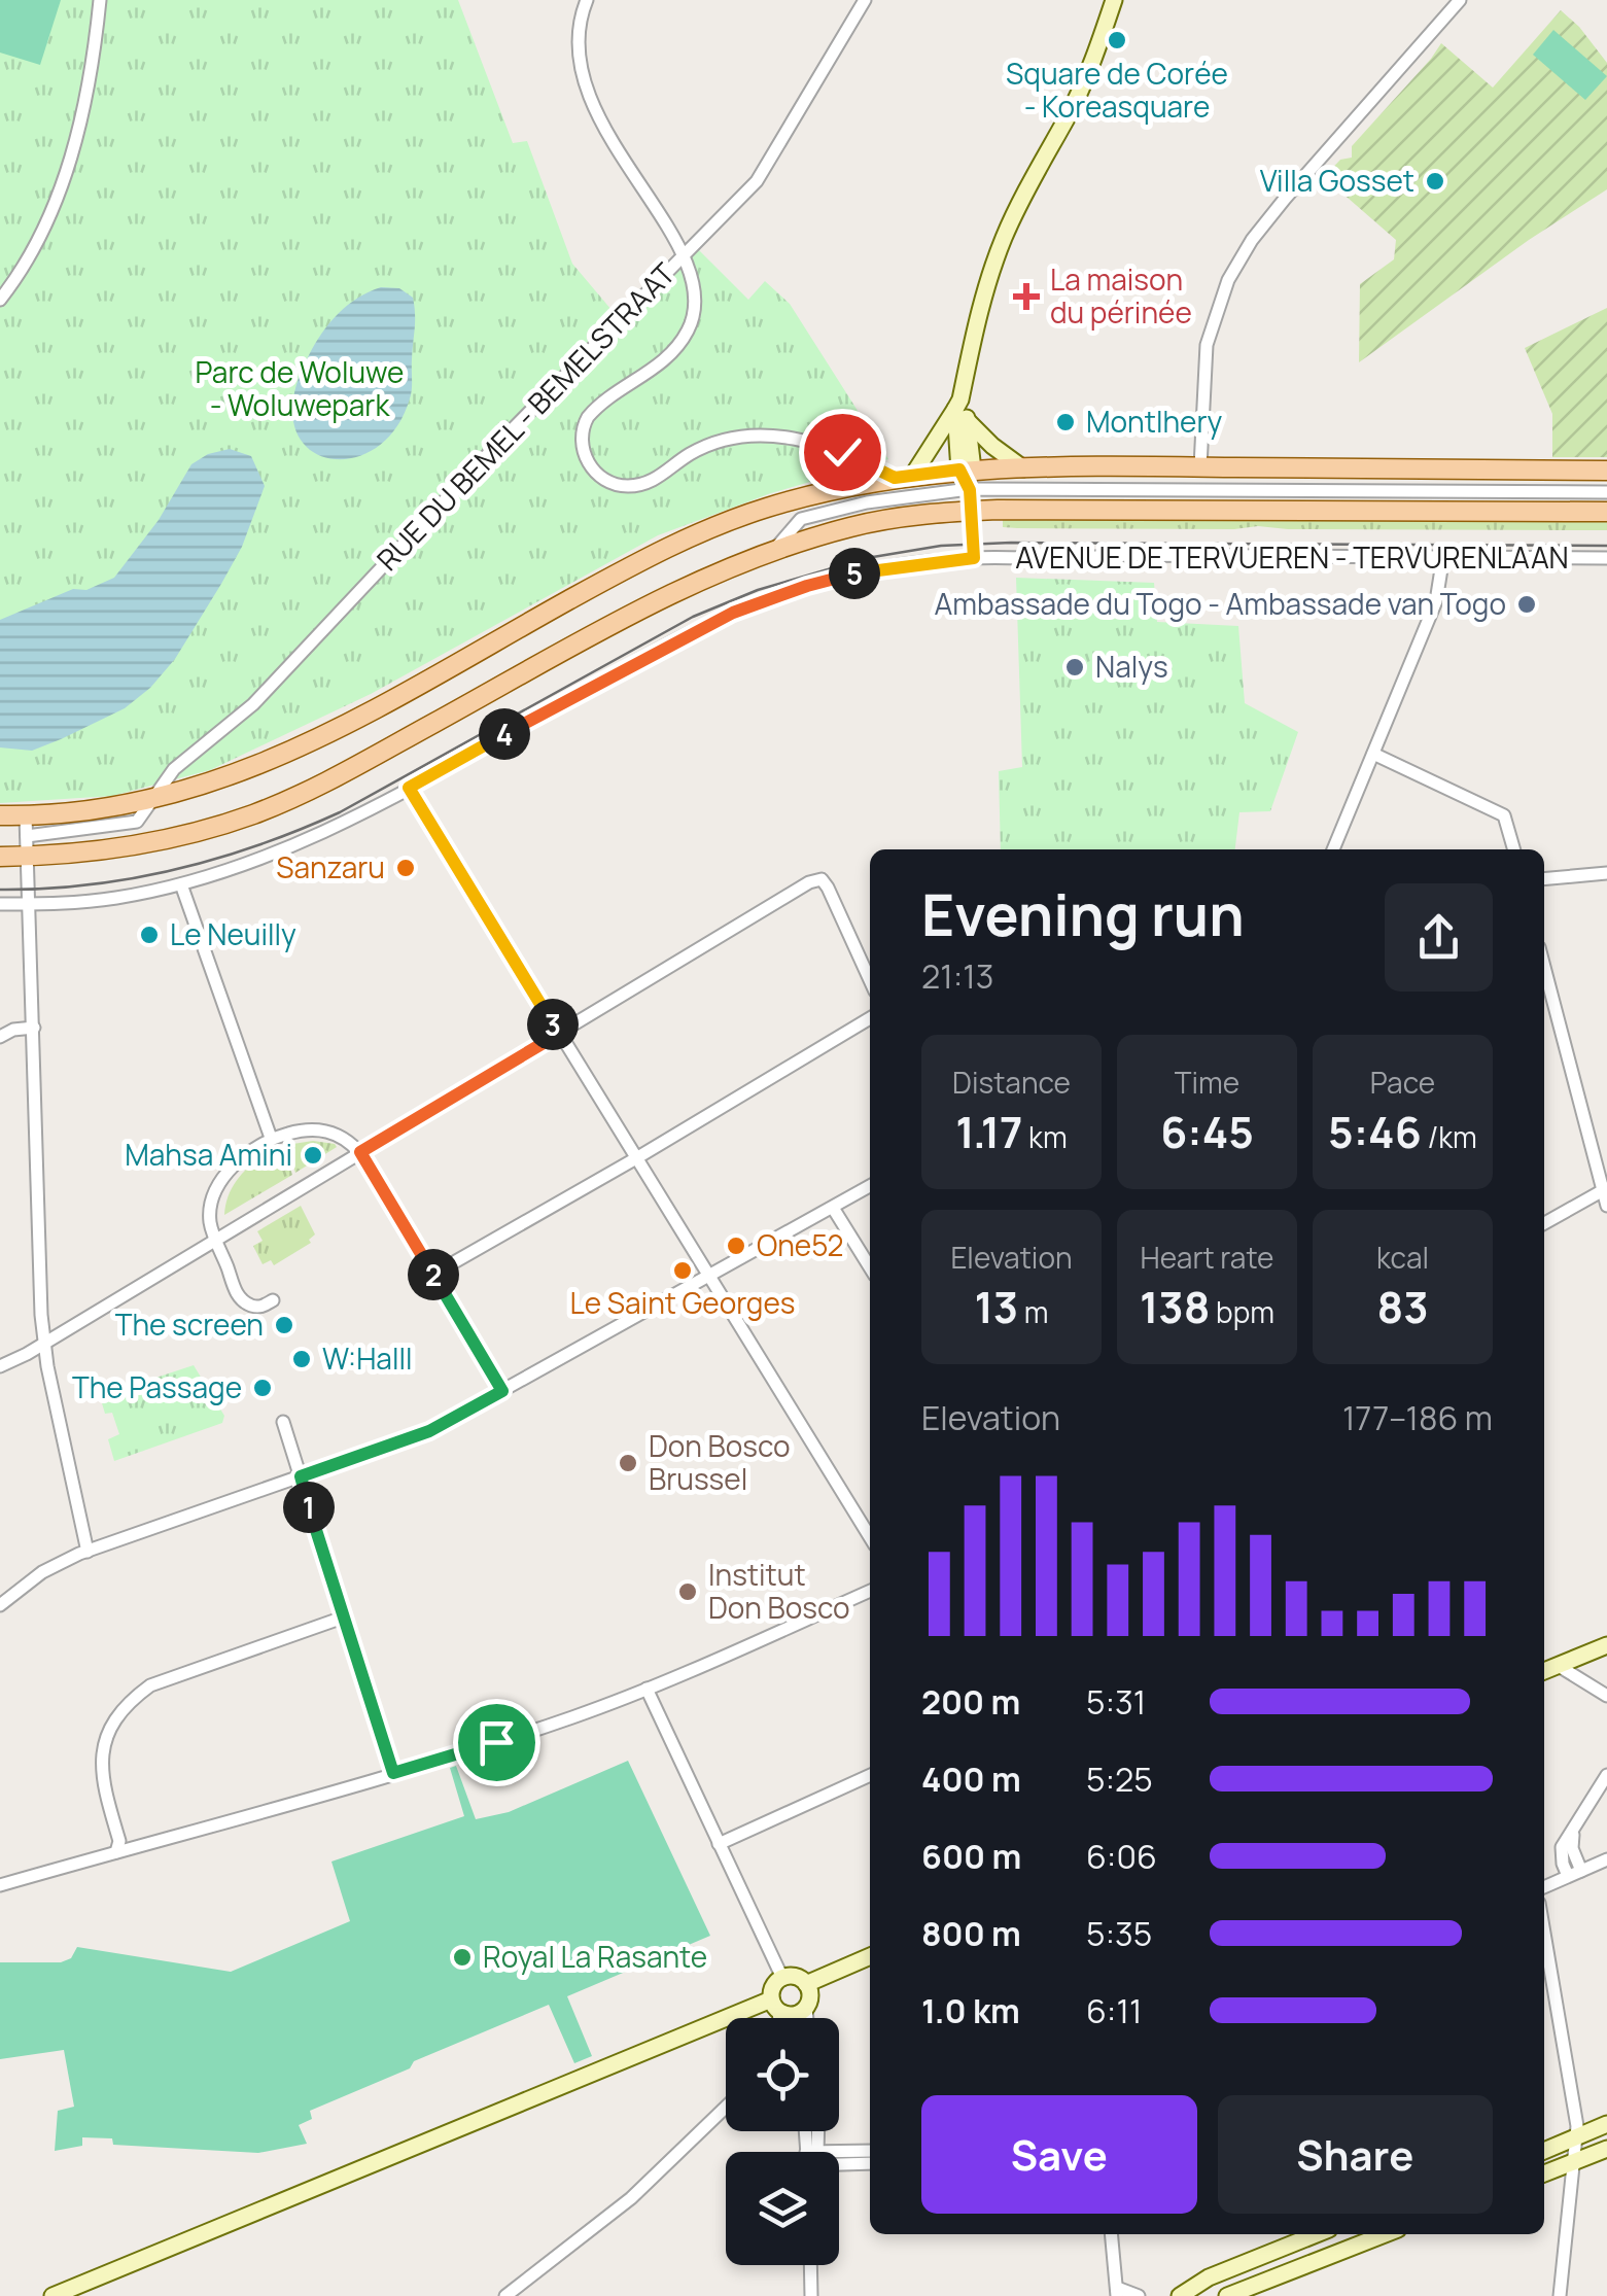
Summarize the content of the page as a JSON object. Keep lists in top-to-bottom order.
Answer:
{
  "streets": {
    "main road": ["AVENUE DE TERVUEREN - TERVURENLAAN"],
    "street": ["RUE DU BEMEL - BEMELSTRAAT"]
  },
  "parks": ["Parc de Woluwe - Woluwepark"],
  "places": {
    "other": [
      "Square de Corée - Koreasquare",
      "Villa Gosset",
      "Montlhery",
      "Ambassade du Togo - Ambassade van Togo",
      "Nalys",
      "Sanzaru",
      "Le Neuilly",
      "Mahsa Amini",
      "One52",
      "Le Saint Georges",
      "The screen",
      "W:Halll",
      "The Passage",
      "Don Bosco Brussel",
      "Institut Don Bosco",
      "Royal La Rasante"
    ],
    "health": ["La maison du périnée"]
  },
  "page": {
    "pins": [
      "5",
      "4",
      "3",
      "2",
      "1"
    ],
    "heading": ["Evening run", "21:13"],
    "stats": [
      ["Distance", "1.17 km"],
      ["Time", "6:45"],
      ["Pace", "5:46 /km"],
      ["Elevation", "13 m"],
      ["Heart rate", "138 bpm"],
      ["kcal", "83"]
    ],
    "chart": ["Elevation", "177–186 m"],
    "list": [
      {
        "name": "200 m",
        "note": "5:31"
      },
      {
        "name": "400 m",
        "note": "5:25"
      },
      {
        "name": "600 m",
        "note": "6:06"
      },
      {
        "name": "800 m",
        "note": "5:35"
      },
      {
        "name": "1.0 km",
        "note": "6:11"
      }
    ],
    "buttons": ["Save", "Share"]
  }
}
